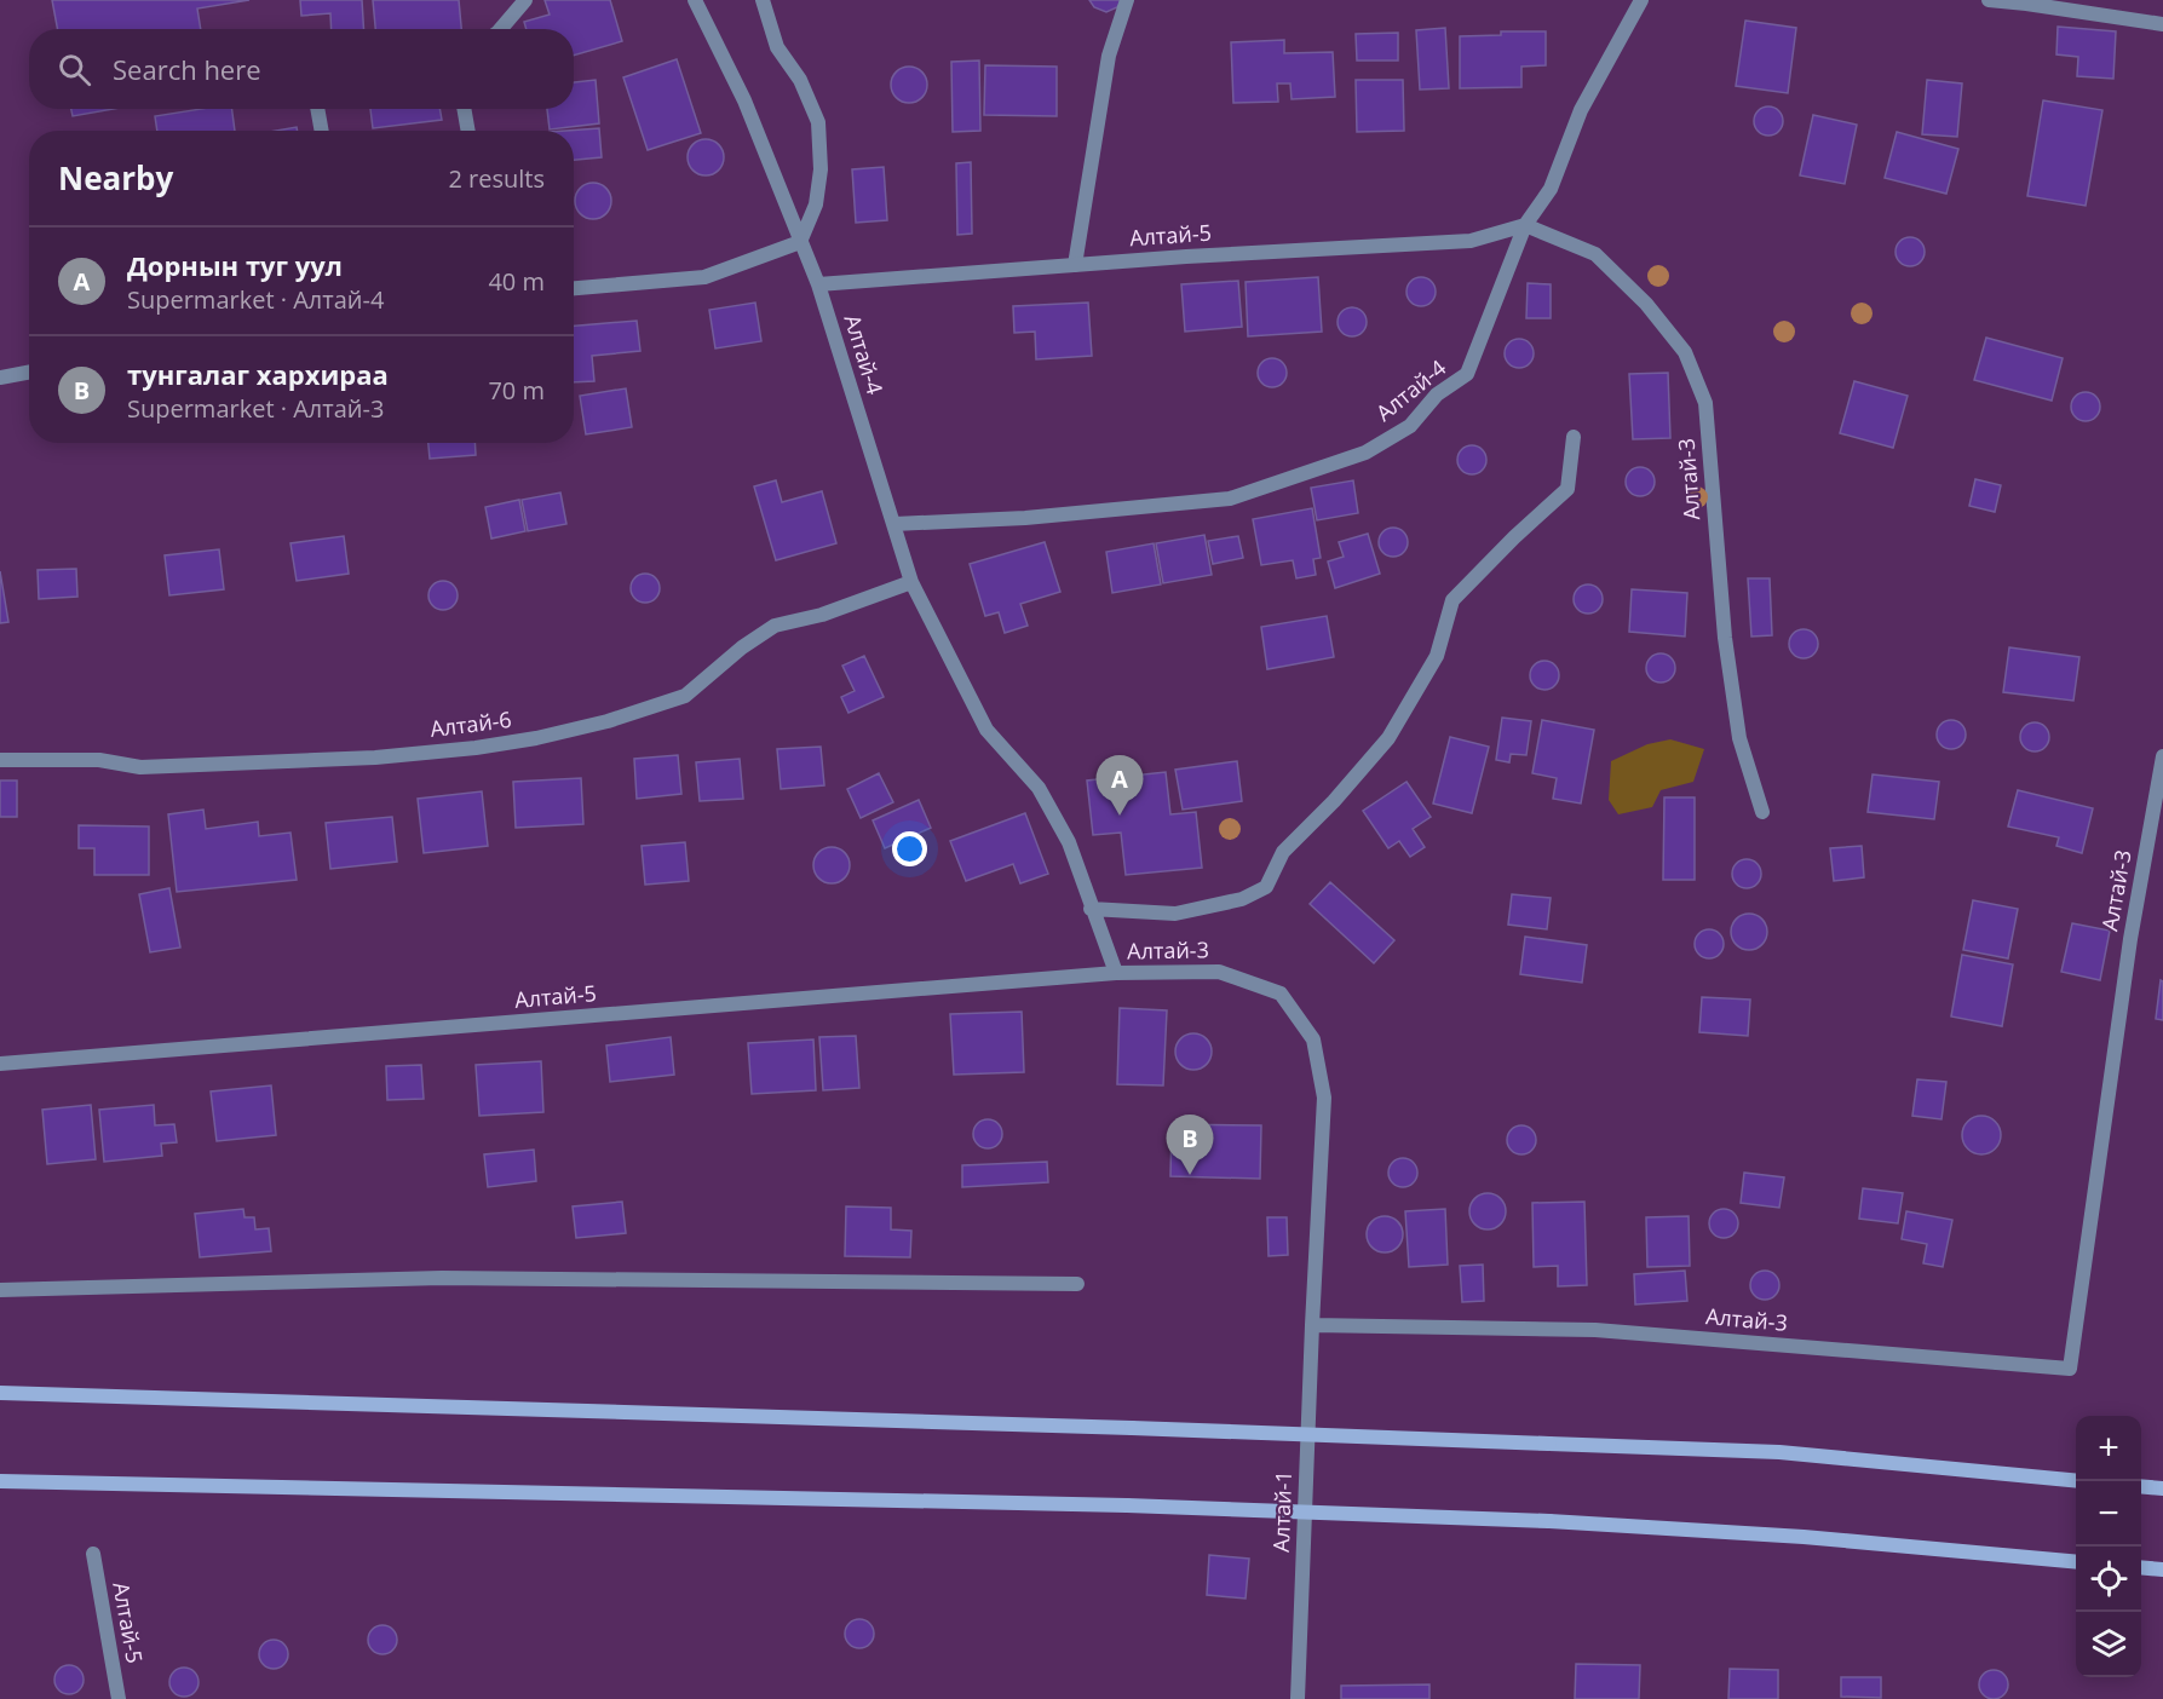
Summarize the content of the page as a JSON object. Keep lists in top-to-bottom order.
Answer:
{
  "streets": {
    "street": [
      "Алтай-5",
      "Алтай-4",
      "Алтай-3",
      "Алтай-6",
      "Алтай-1"
    ]
  },
  "crossings": [
    ["Алтай-5", "Алтай-4"],
    ["Алтай-5", "Алтай-3"],
    ["Алтай-4", "Алтай-3"],
    ["Алтай-4", "Алтай-6"],
    ["Алтай-3", "Алтай-1"]
  ],
  "page": {
    "search": "Search here",
    "heading": ["Nearby", "2 results"],
    "list": [
      {
        "mark": "A",
        "name": "Дорнын туг уул",
        "note": "Supermarket · Алтай-4",
        "value": "40 m"
      },
      {
        "mark": "B",
        "name": "тунгалаг хархираа",
        "note": "Supermarket · Алтай-3",
        "value": "70 m"
      }
    ],
    "pins": ["A", "B"],
    "map_buttons": ["+", "−"]
  }
}
